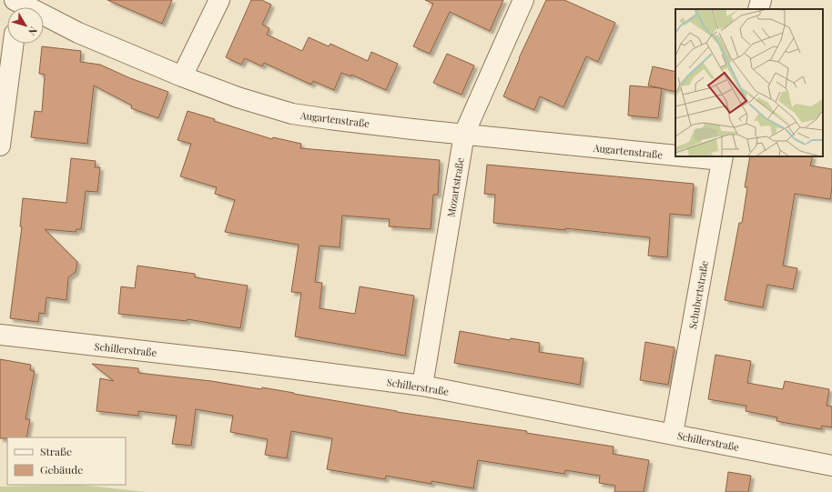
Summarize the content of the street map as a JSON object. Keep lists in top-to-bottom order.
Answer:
{
  "streets": {
    "street": [
      "Augartenstraße",
      "Mozartstraße",
      "Schubertstraße",
      "Schillerstraße"
    ]
  },
  "crossings": [
    ["Augartenstraße", "Mozartstraße"],
    ["Augartenstraße", "Schubertstraße"],
    ["Mozartstraße", "Schillerstraße"],
    ["Schubertstraße", "Schillerstraße"]
  ],
  "legend": ["Straße", "Gebäude"],
  "north": "bottom right"
}
